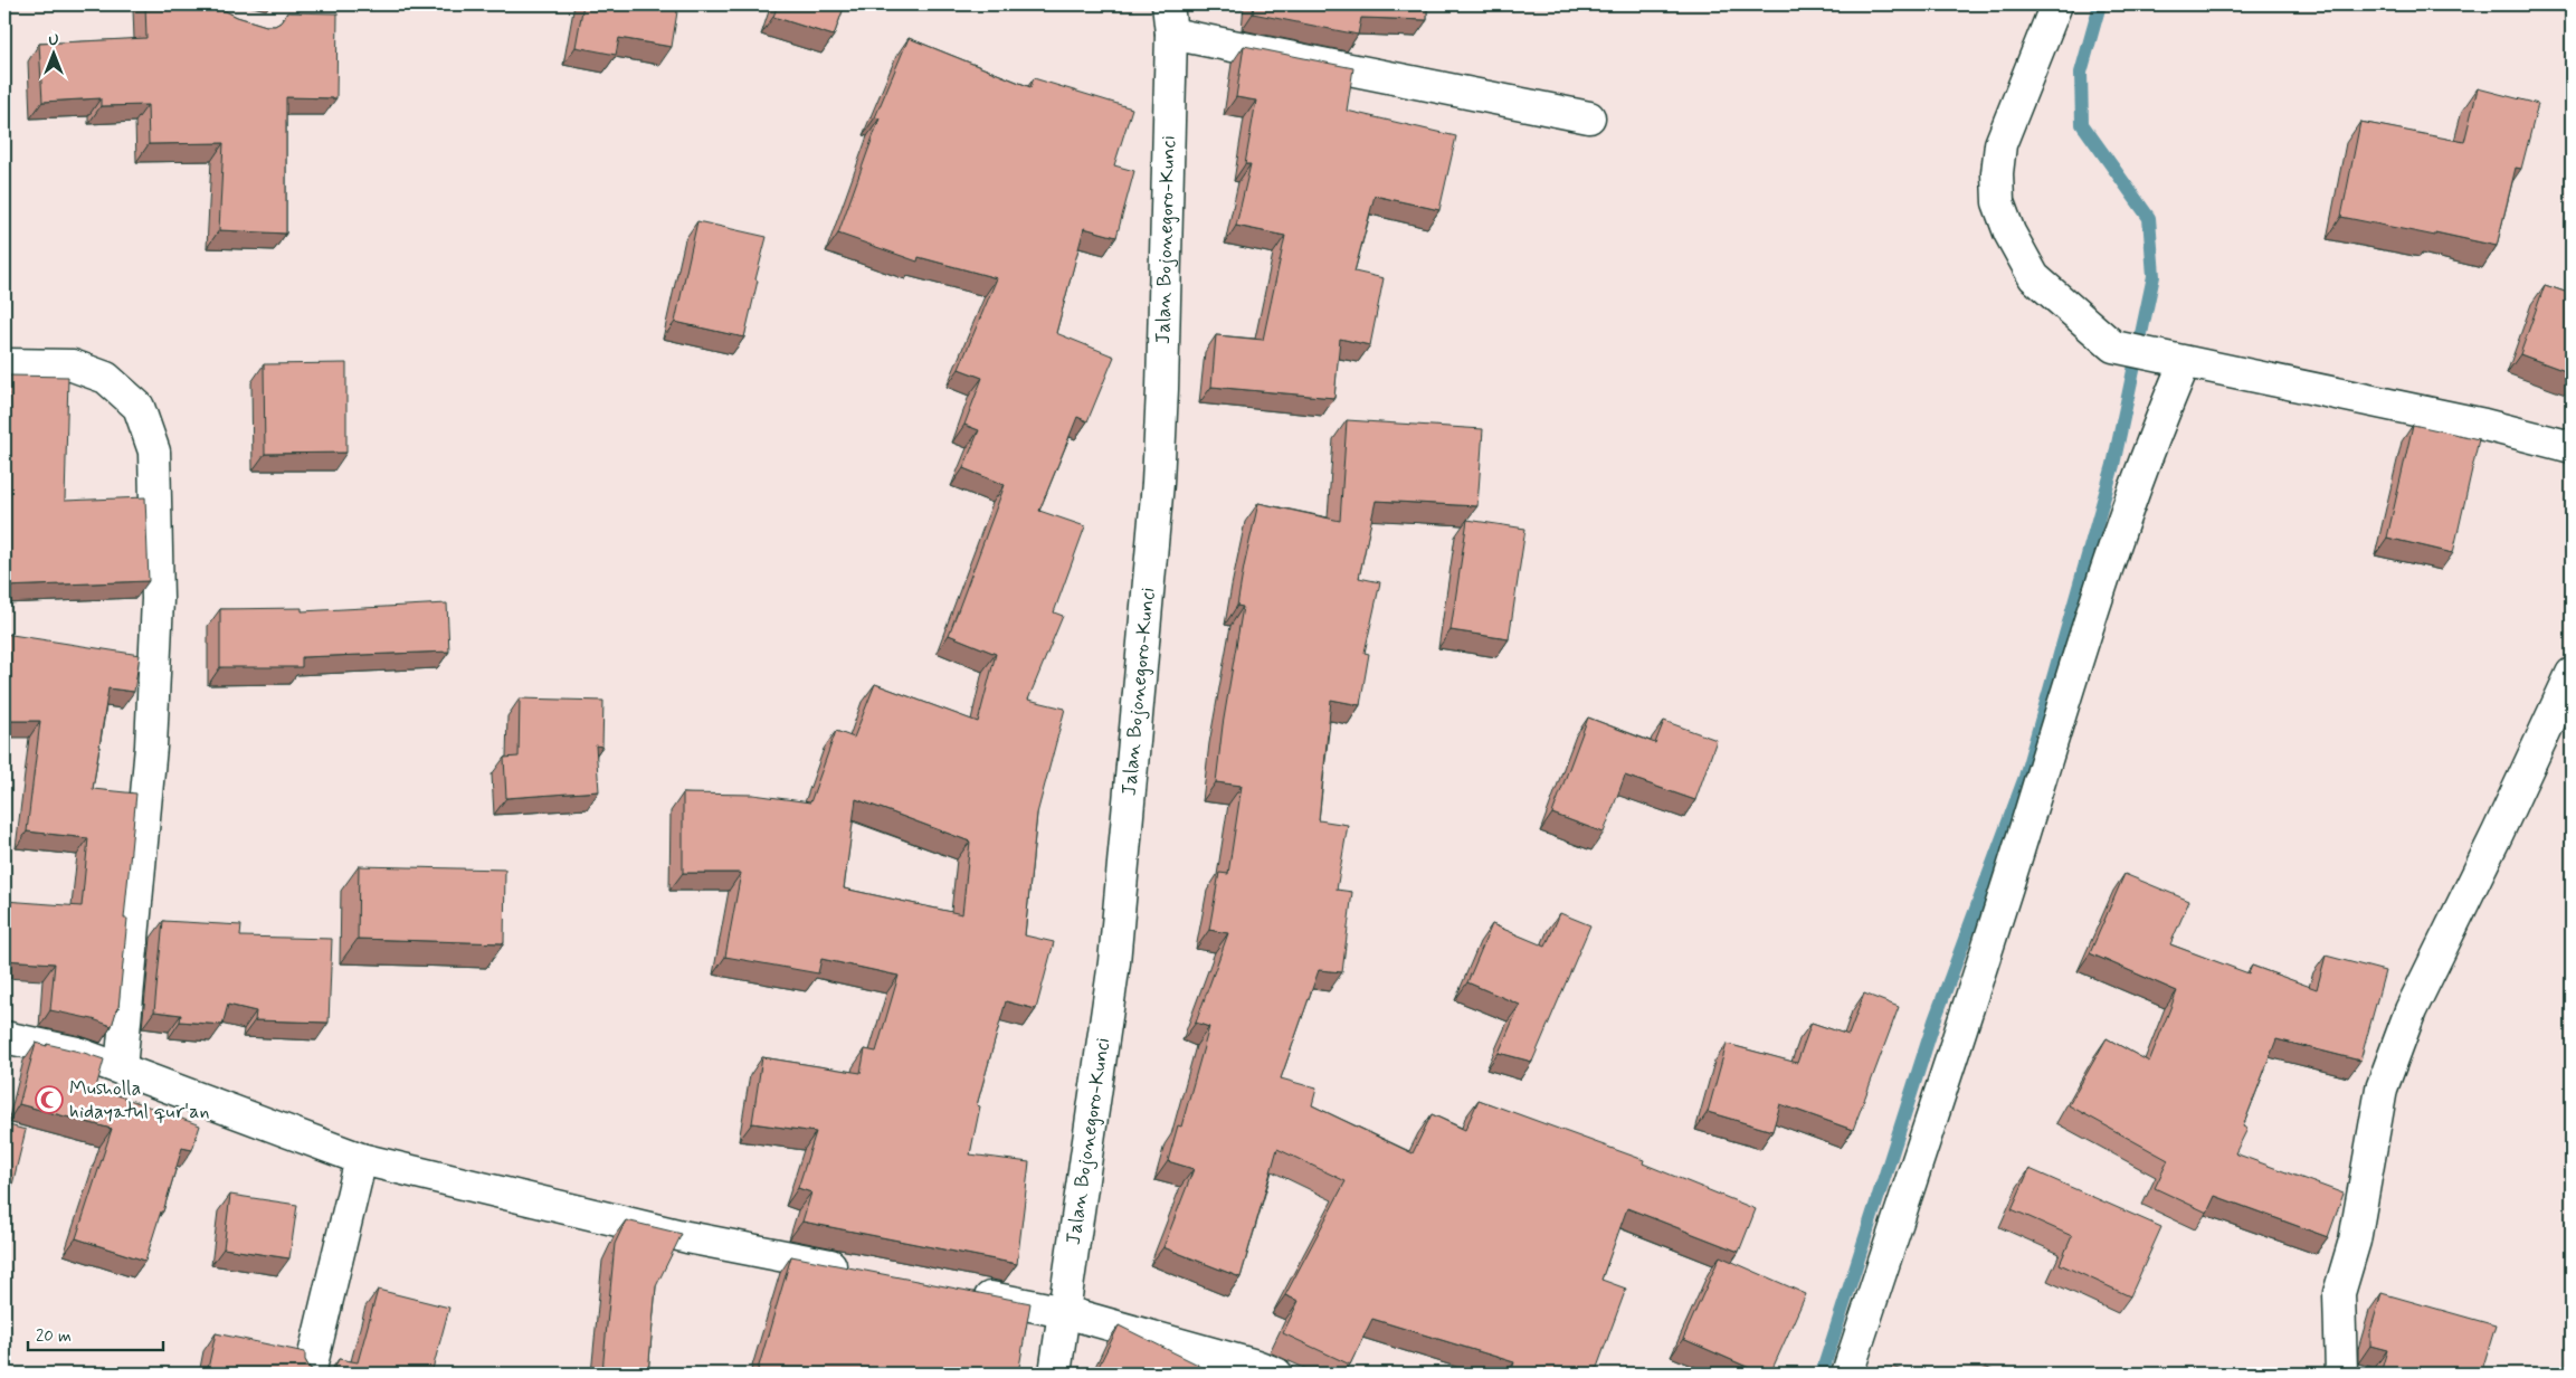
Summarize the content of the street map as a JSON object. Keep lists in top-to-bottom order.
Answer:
{
  "streets": {
    "street": ["Jalan Bojonegoro-Kunci"]
  },
  "places": {
    "mosque": ["Musholla hidayatul qur'an"]
  },
  "scale_bar": "20 m",
  "north": "top"
}
